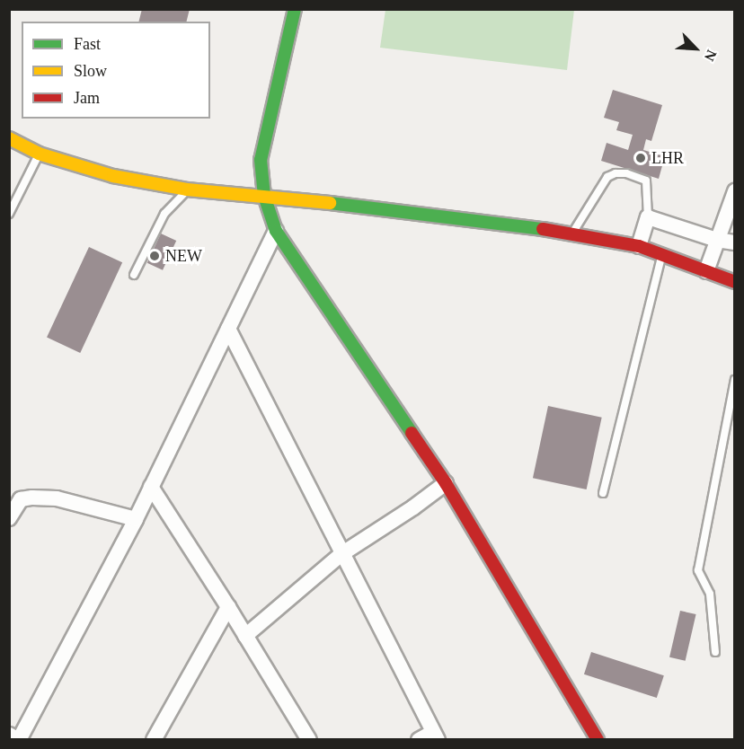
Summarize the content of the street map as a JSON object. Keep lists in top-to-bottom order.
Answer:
{
  "places": ["LHR", "NEW"],
  "legend": ["Fast", "Slow", "Jam"],
  "north": "bottom right"
}
